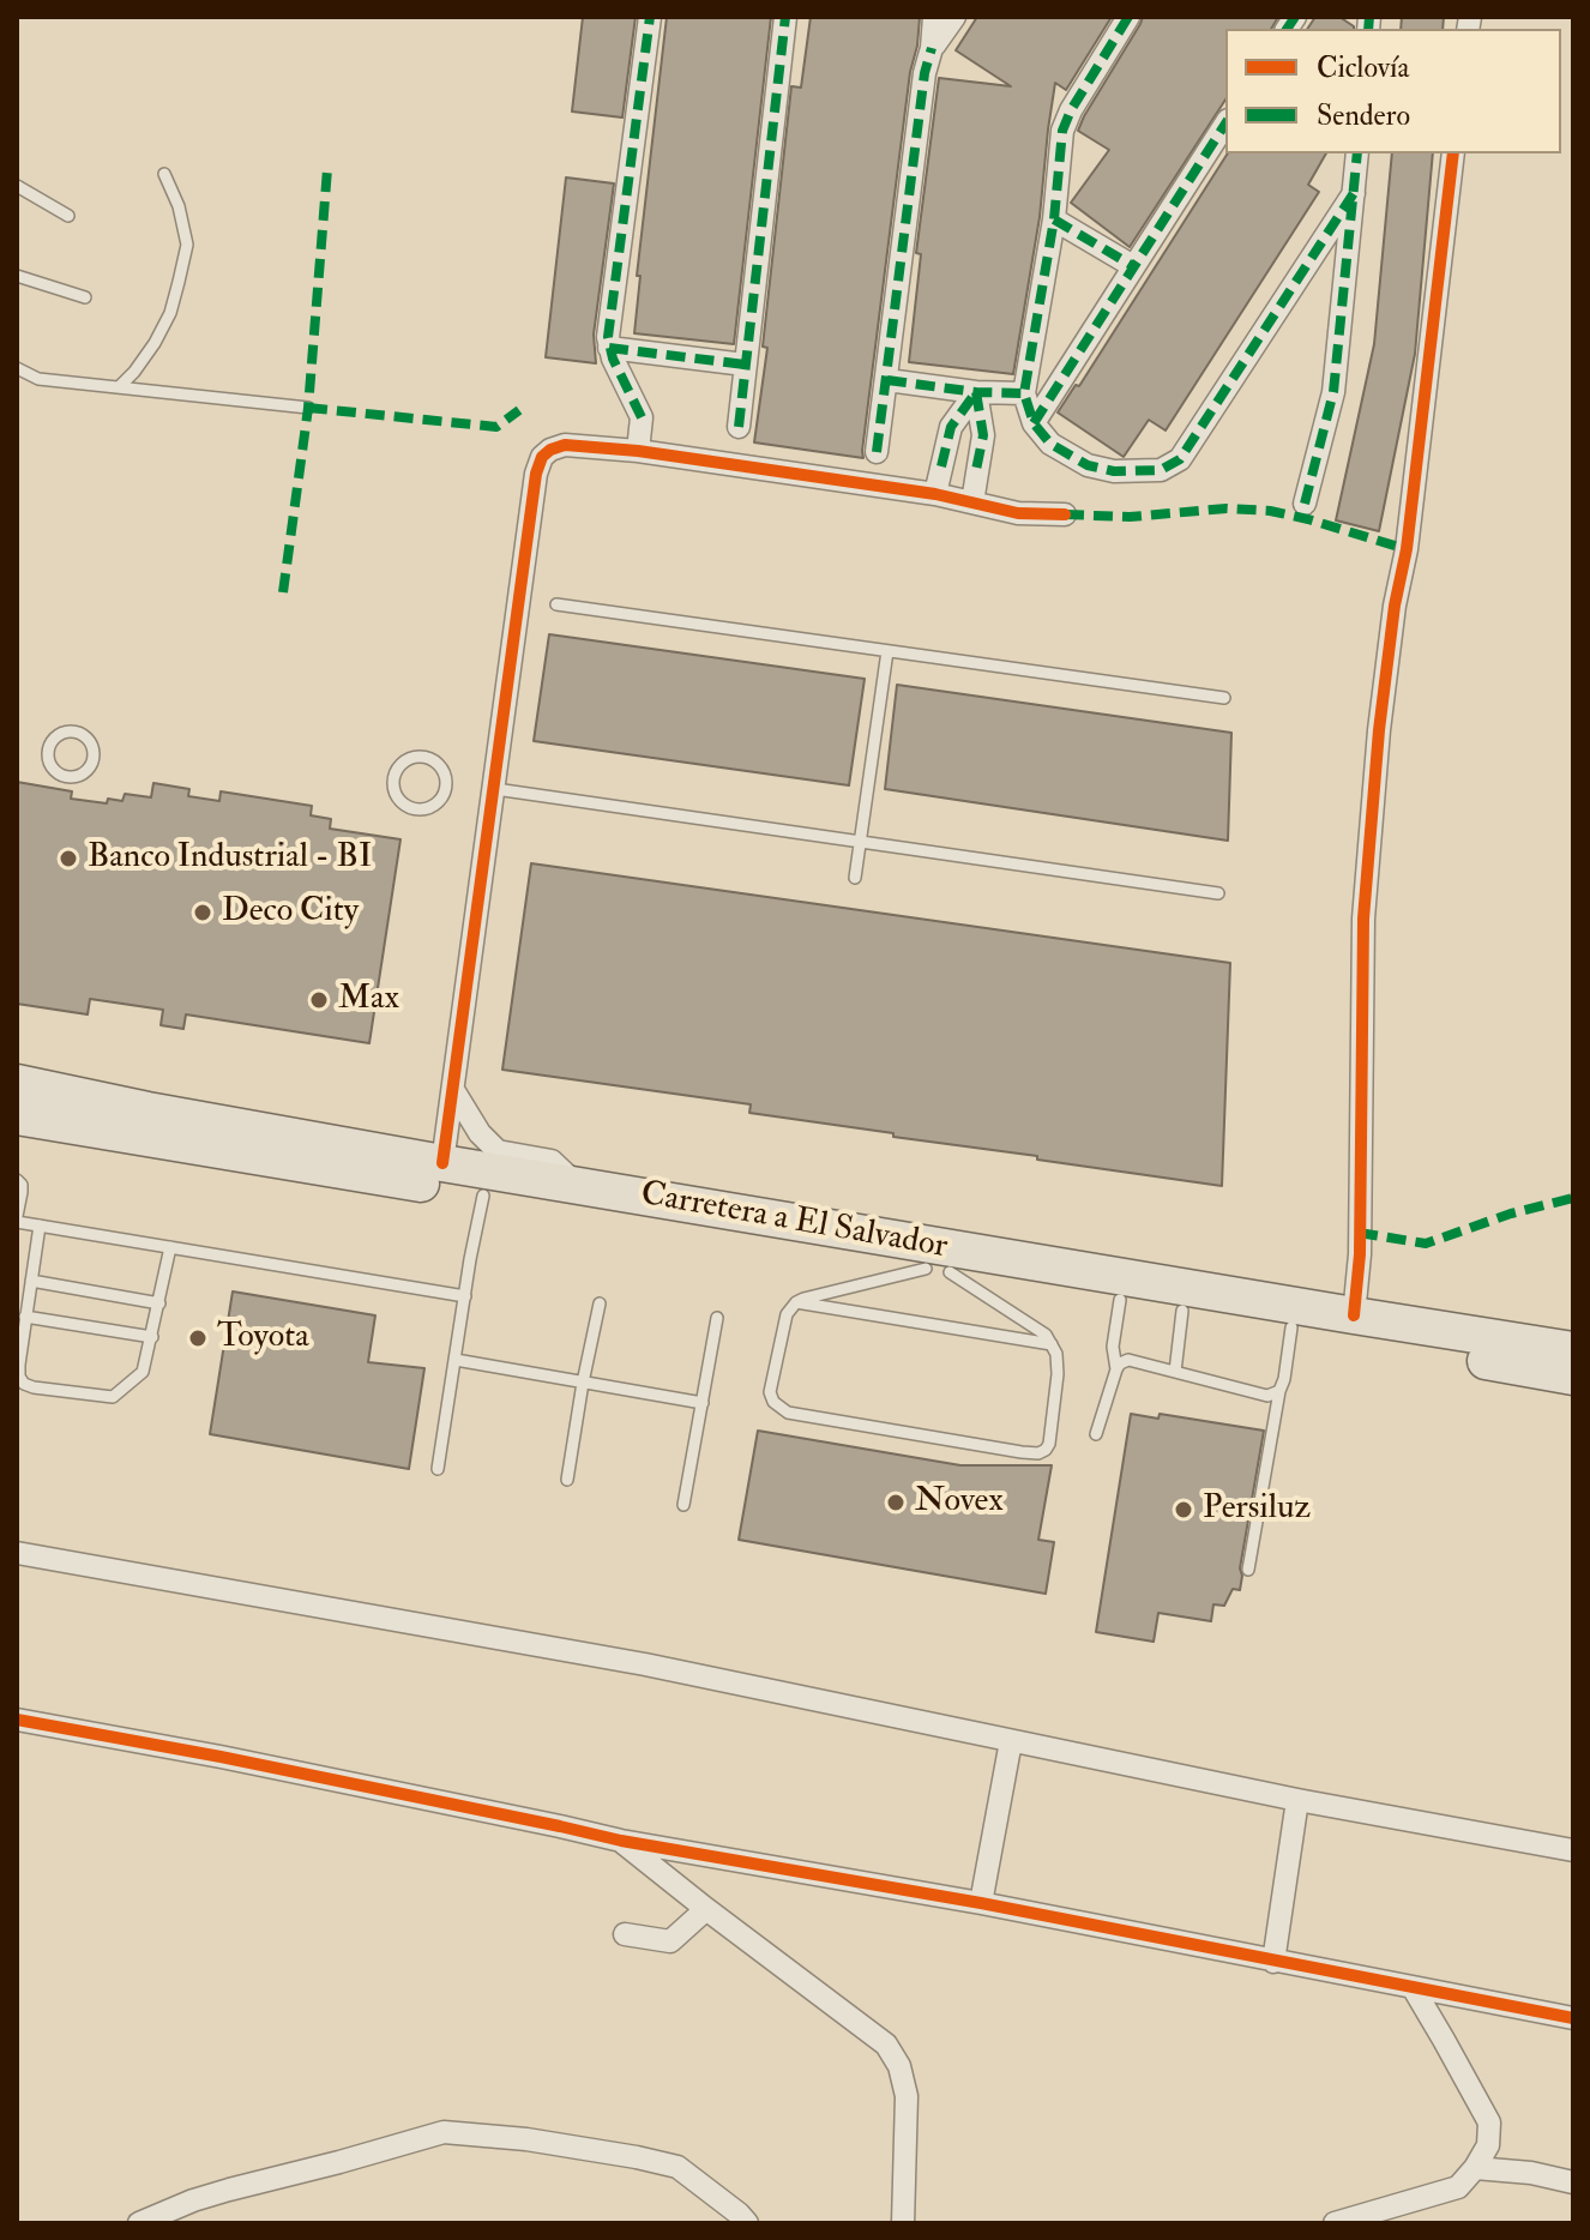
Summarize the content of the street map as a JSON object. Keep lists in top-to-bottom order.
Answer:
{
  "streets": {
    "highway": ["Carretera a El Salvador"]
  },
  "places": [
    "Banco Industrial - BI",
    "Deco City",
    "Max",
    "Toyota",
    "Novex",
    "Persiluz"
  ],
  "legend": ["Ciclovía", "Sendero"]
}
